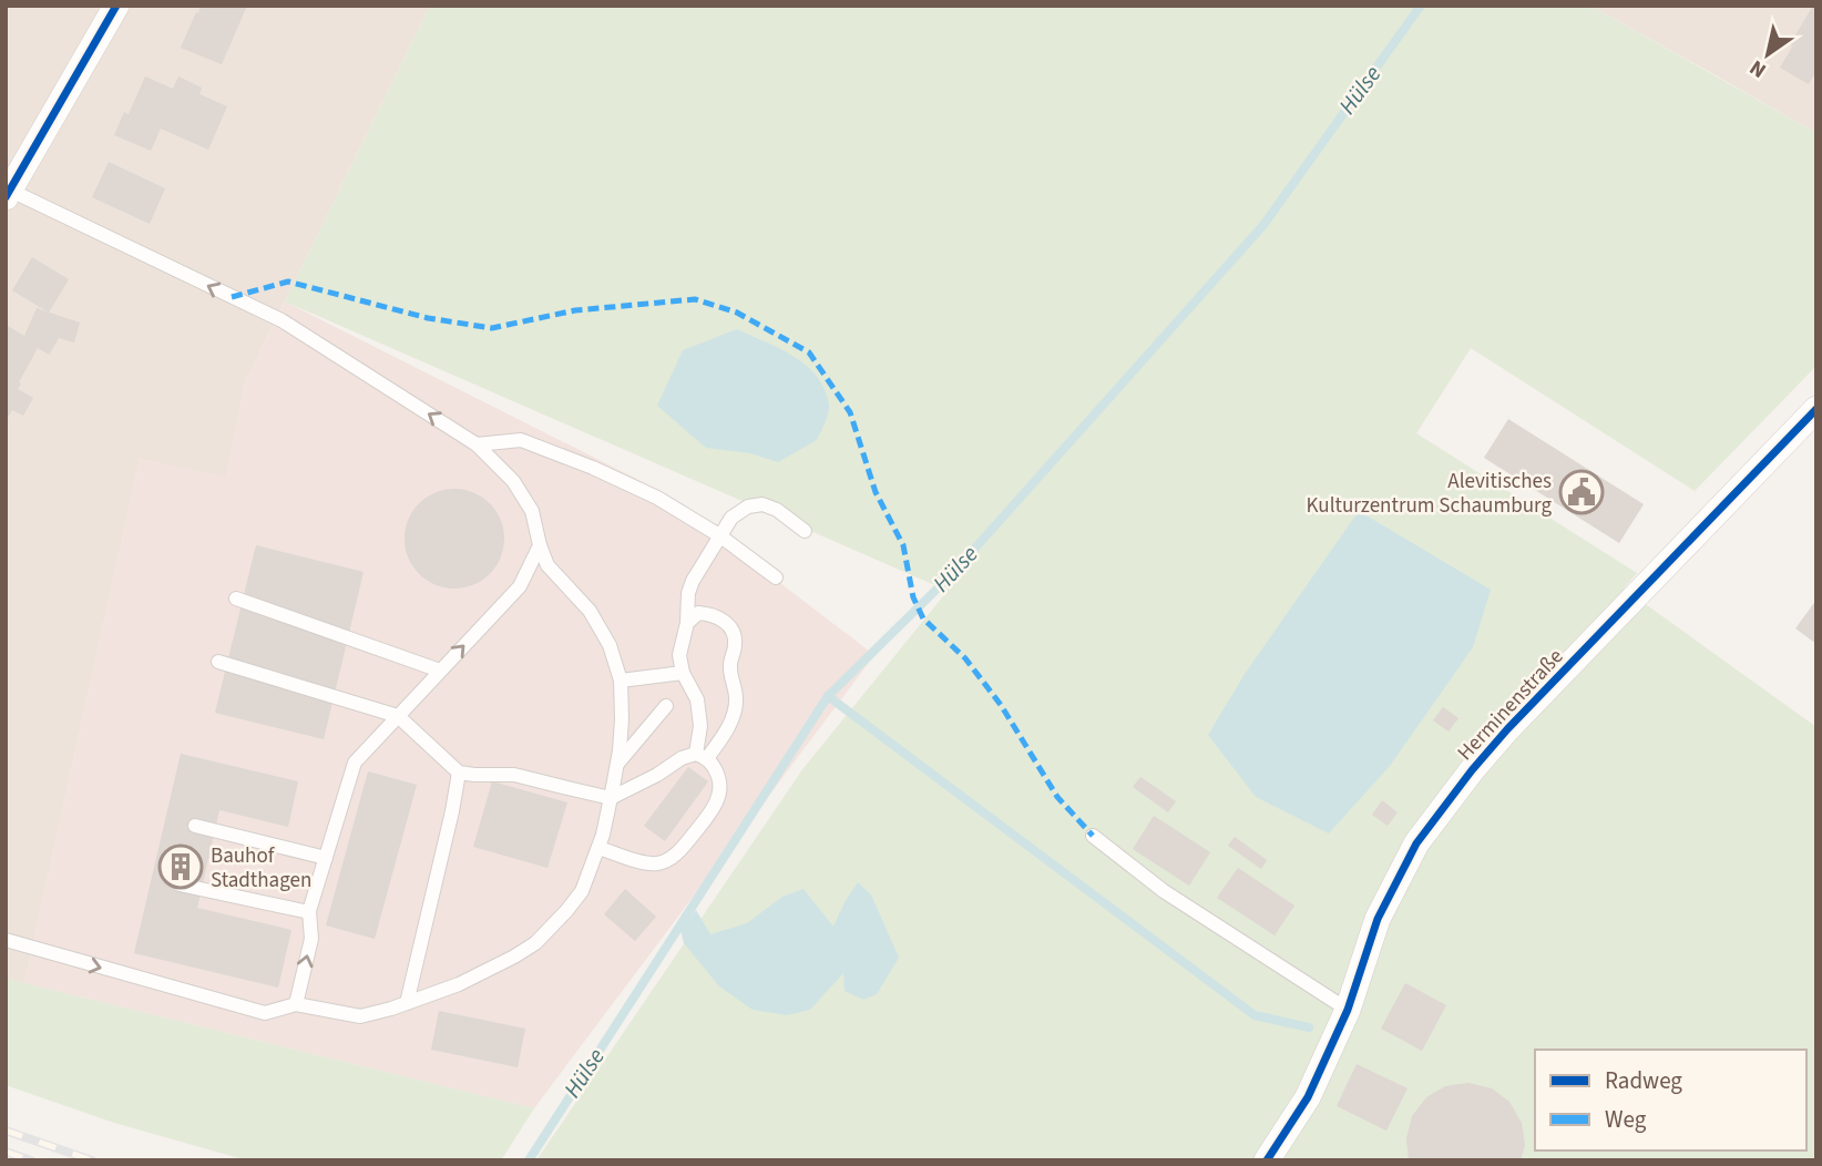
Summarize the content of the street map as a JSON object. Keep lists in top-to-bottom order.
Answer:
{
  "streets": {
    "street": ["Herminenstraße"]
  },
  "water": ["Hülse"],
  "places": {
    "public building": ["Alevitisches Kulturzentrum Schaumburg"],
    "building": ["Bauhof Stadthagen"]
  },
  "legend": ["Radweg", "Weg"],
  "north": "bottom left"
}
